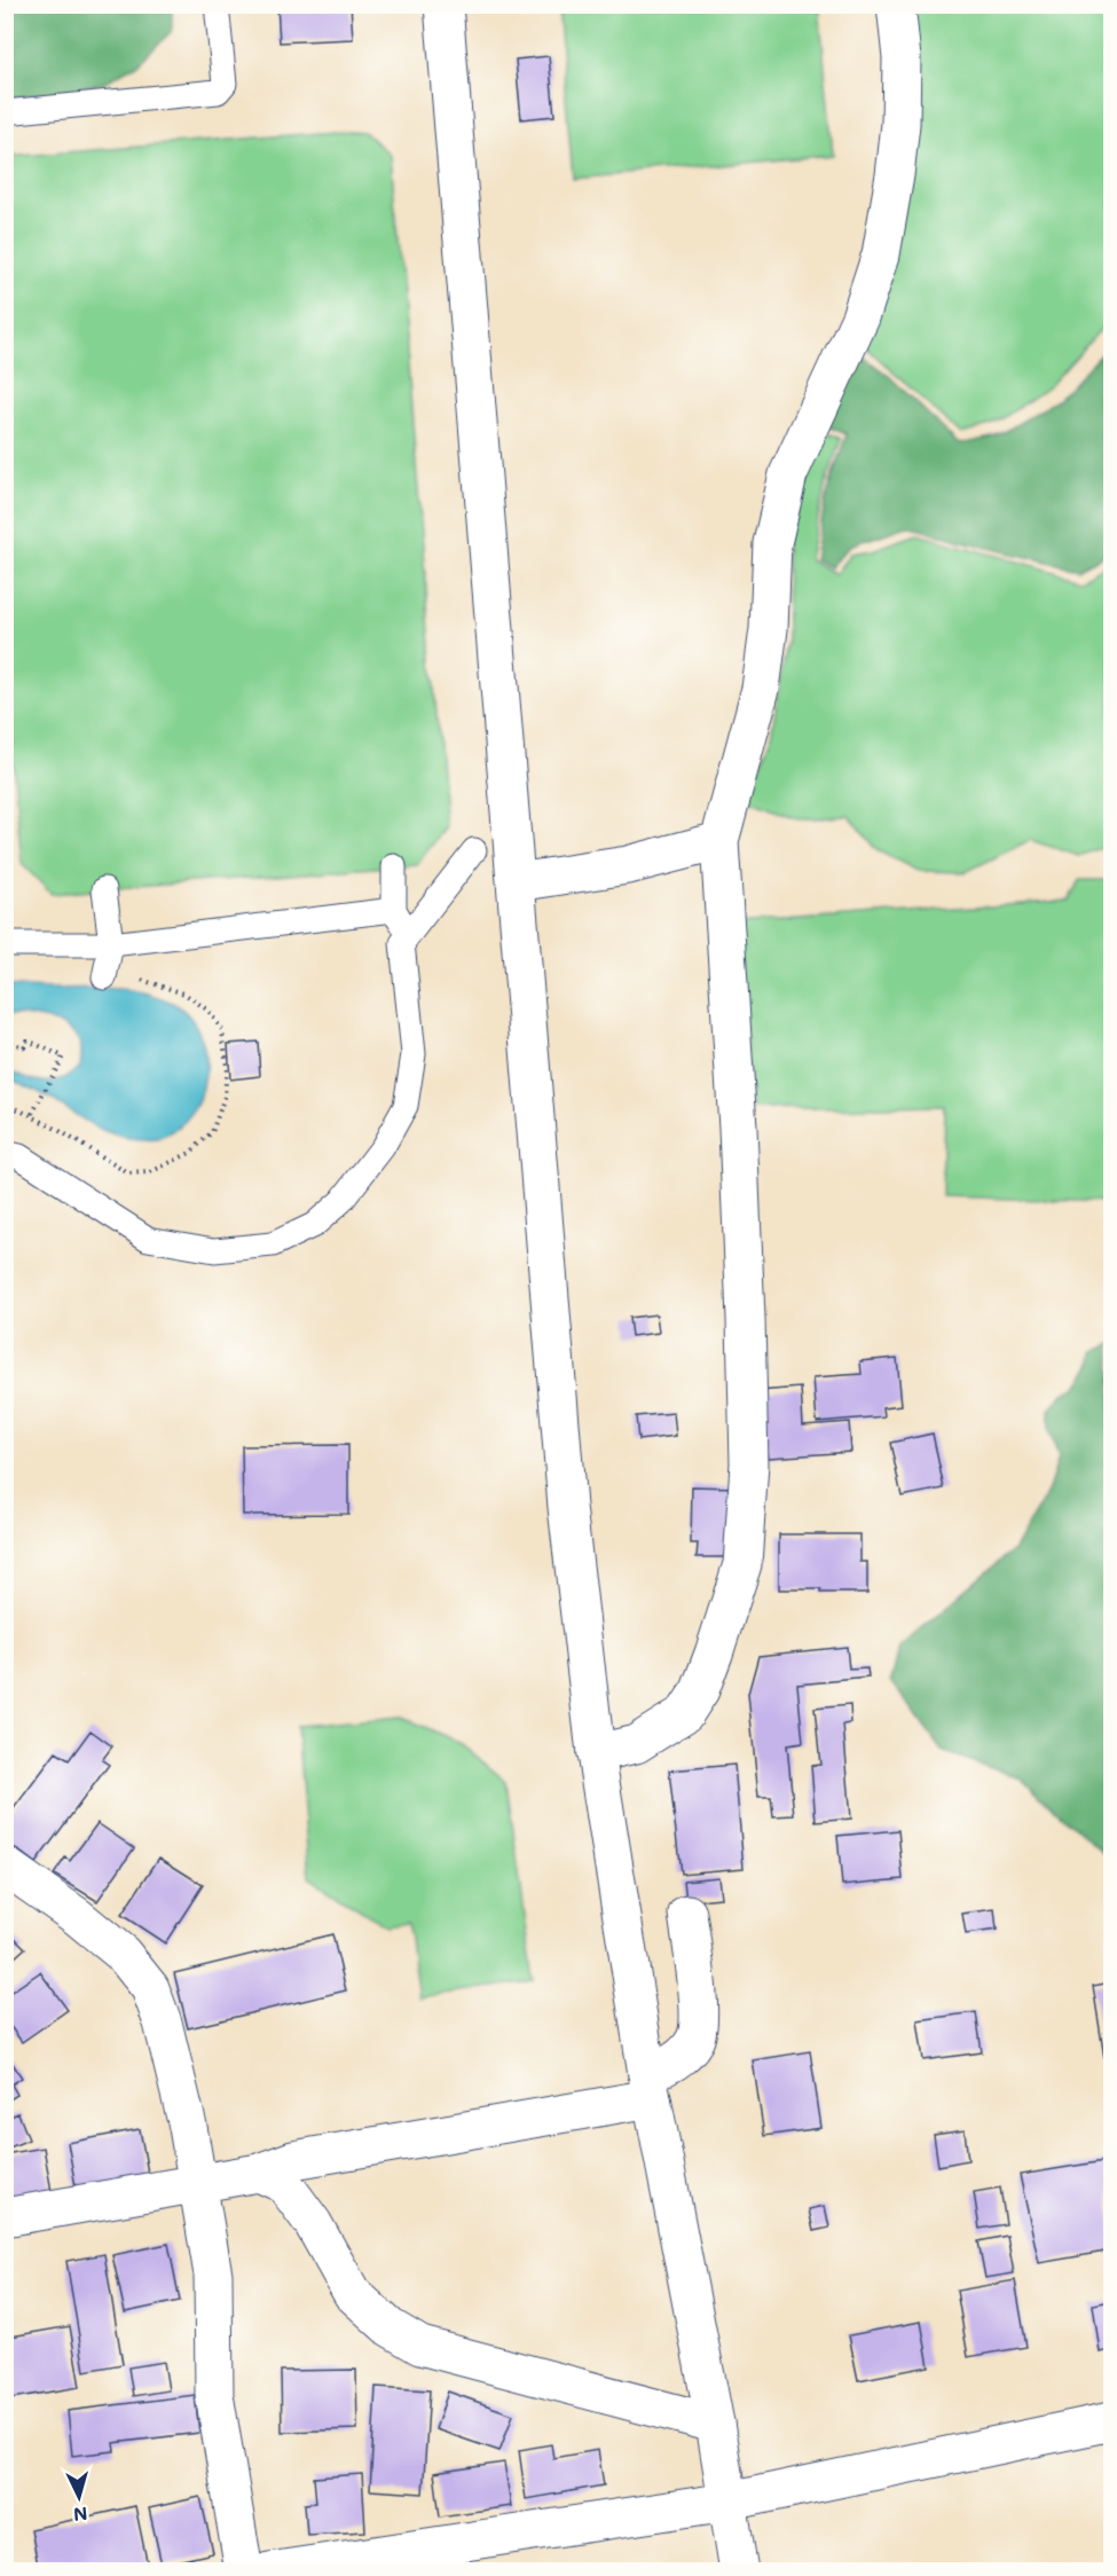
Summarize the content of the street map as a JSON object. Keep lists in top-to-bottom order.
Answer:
{
  "north": "bottom"
}
